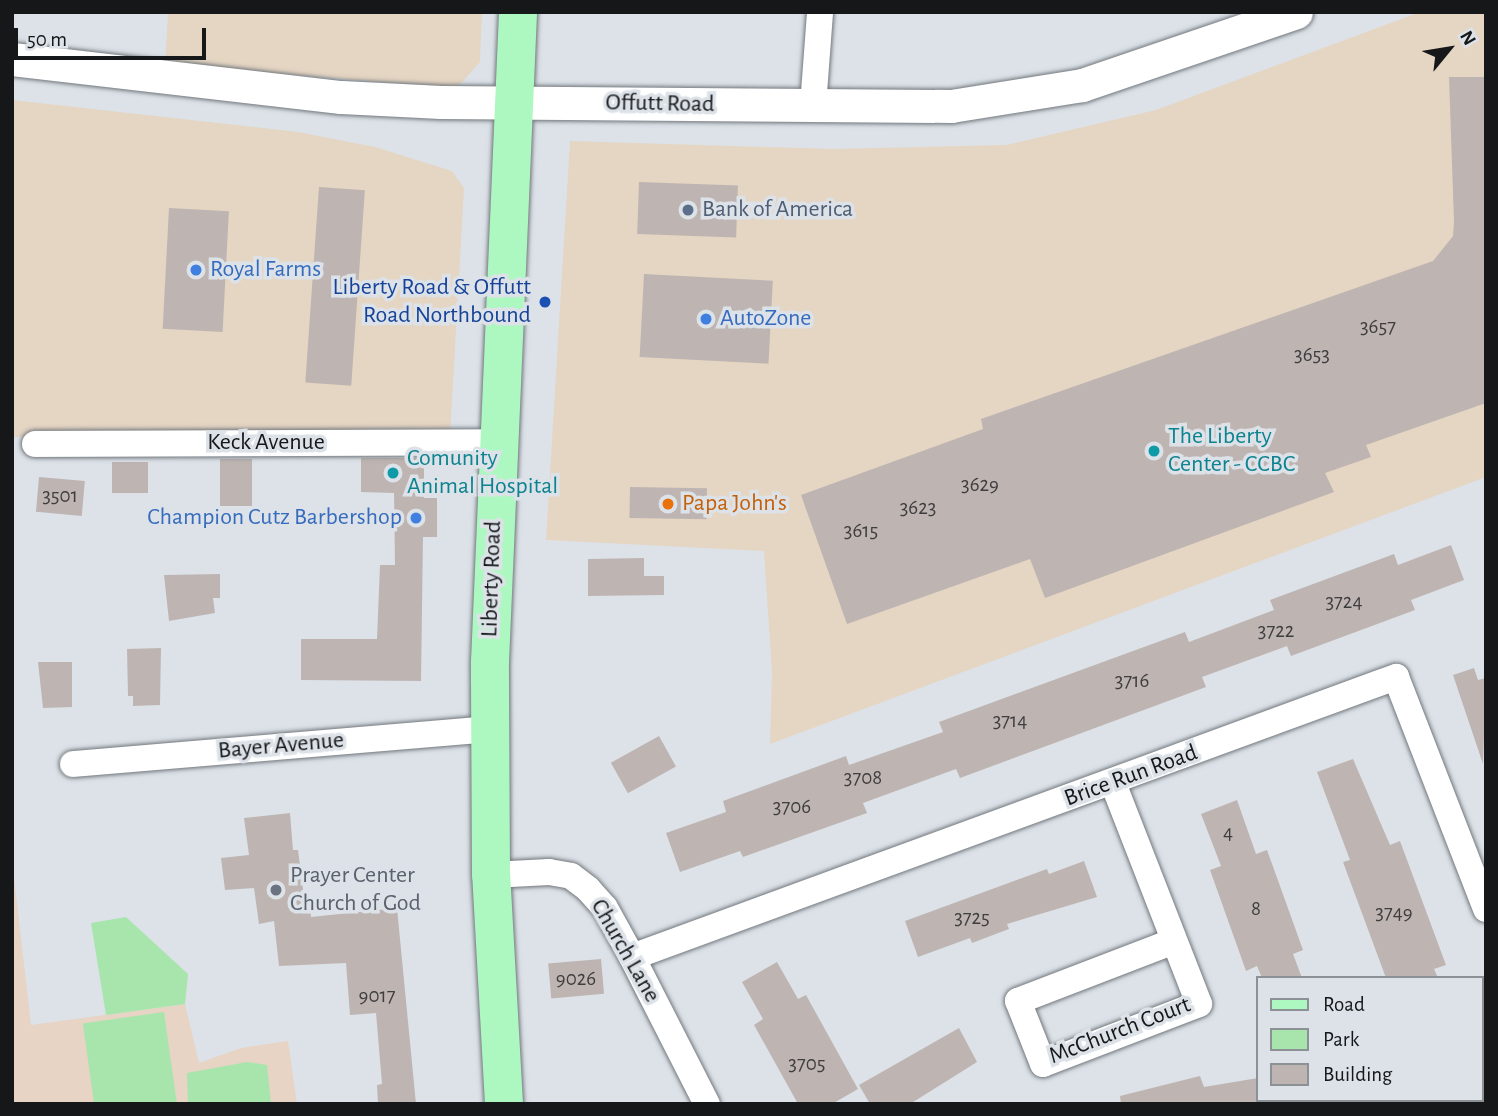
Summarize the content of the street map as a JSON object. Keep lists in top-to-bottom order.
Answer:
{
  "streets": {
    "main road": ["Liberty Road"],
    "street": [
      "Offutt Road",
      "Keck Avenue",
      "Bayer Avenue",
      "Brice Run Road",
      "Church Lane",
      "McChurch Court"
    ]
  },
  "crossings": [
    ["Offutt Road", "Liberty Road"],
    ["Keck Avenue", "Liberty Road"],
    ["Liberty Road", "Bayer Avenue"],
    ["Liberty Road", "Church Lane"],
    ["Brice Run Road", "Church Lane"],
    ["Brice Run Road", "McChurch Court"]
  ],
  "places": [
    "Bank of America",
    "Royal Farms",
    "Liberty Road & Offutt Road Northbound",
    "AutoZone",
    "The Liberty Center - CCBC",
    "Comunity Animal Hospital",
    "Papa John's",
    "Champion Cutz Barbershop",
    "Prayer Center Church of God"
  ],
  "house_numbers": [
    "3657",
    "3653",
    "3629",
    "3501",
    "3623",
    "3615",
    "3724",
    "3722",
    "3716",
    "3714",
    "3708",
    "3706",
    "4",
    "8",
    "3749",
    "3725",
    "9026",
    "9017",
    "3705"
  ],
  "legend": ["Road", "Park", "Building"],
  "scale_bar": "50 m",
  "north": "top right"
}
